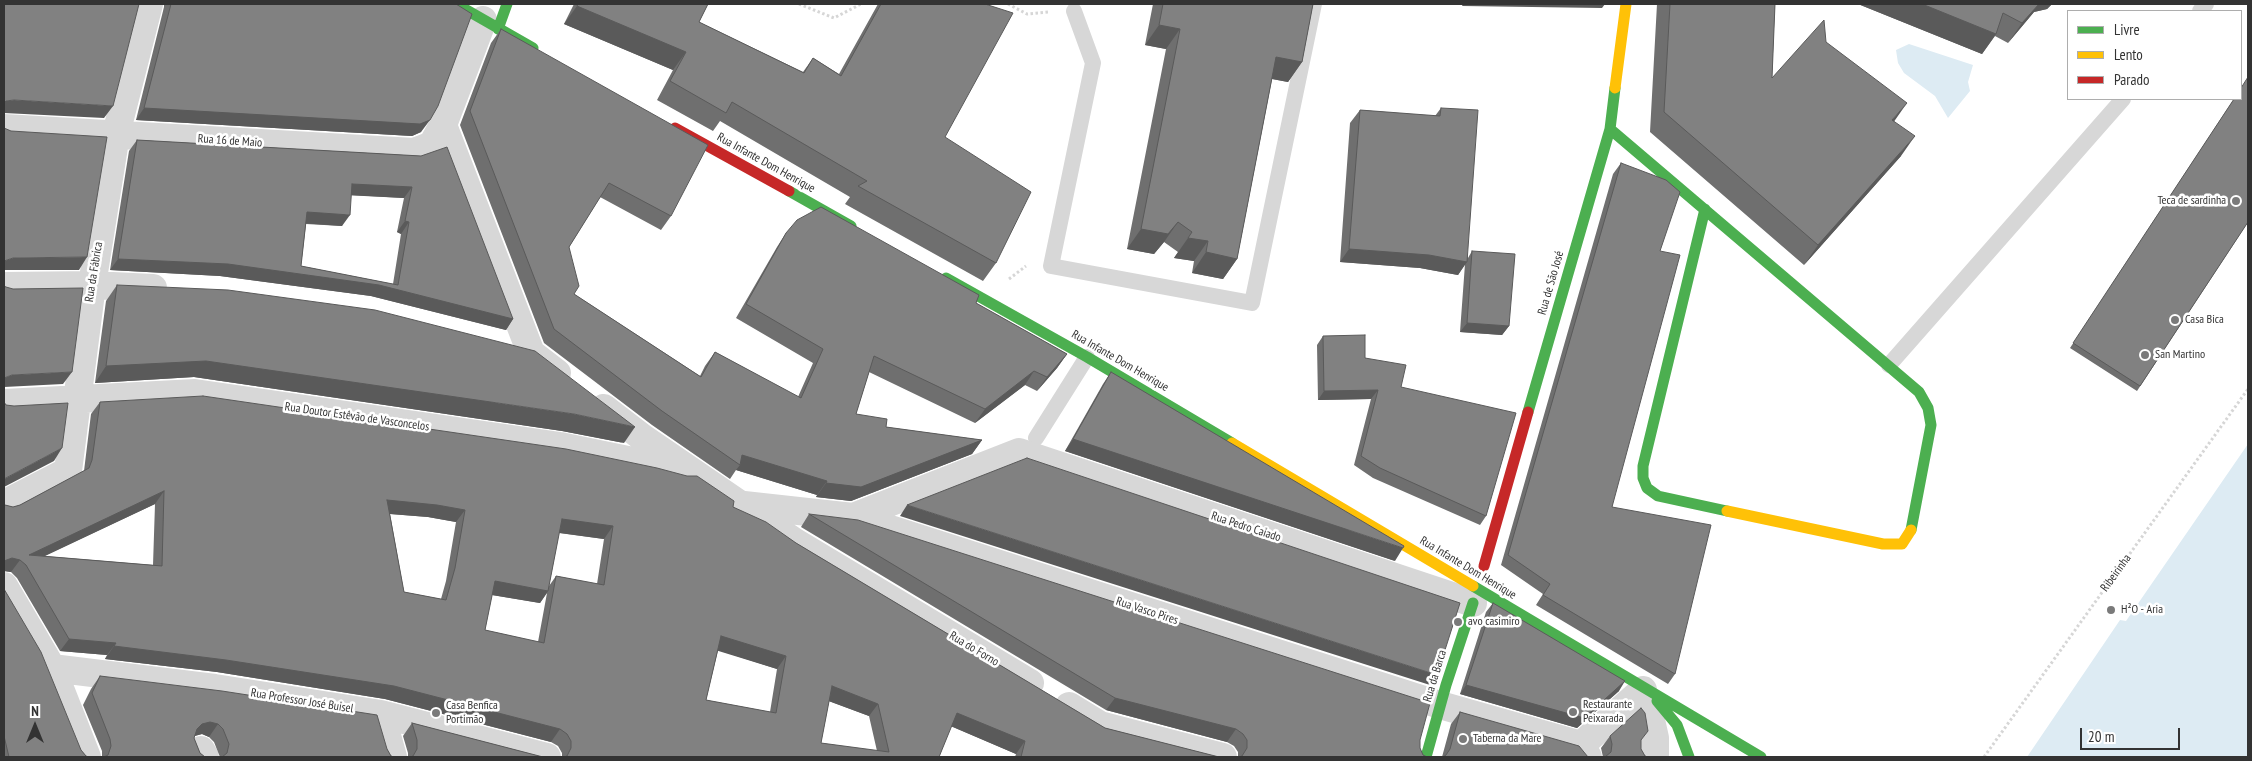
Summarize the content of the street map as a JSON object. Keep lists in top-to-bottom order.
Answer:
{
  "streets": {
    "street": [
      "Rua 16 de Maio",
      "Rua Infante Dom Henrique",
      "Rua da Fábrica",
      "Rua de São José",
      "Rua Doutor Estêvão de Vasconcelos",
      "Rua Pedro Caiado",
      "Rua Vasco Pires",
      "Rua do Forno",
      "Rua da Barca",
      "Rua Professor José Buisel"
    ],
    "path": ["Ribeirinha"]
  },
  "crossings": [
    ["Rua 16 de Maio", "Rua da Fábrica"],
    ["Rua da Fábrica", "Rua Doutor Estêvão de Vasconcelos"],
    ["Rua Doutor Estêvão de Vasconcelos", "Rua do Forno"],
    ["Rua Pedro Caiado", "Rua da Barca"],
    ["Rua Vasco Pires", "Rua do Forno"],
    ["Rua Vasco Pires", "Rua da Barca"]
  ],
  "places": [
    "Teca de sardinha",
    "Casa Bica",
    "San Martino",
    "H²O - Aria",
    "avo casimiro",
    "Restaurante Peixarada",
    "Casa Benfica Portimão",
    "Taberna da Mare"
  ],
  "legend": ["Livre", "Lento", "Parado"],
  "scale_bar": "20 m",
  "north": "top"
}
